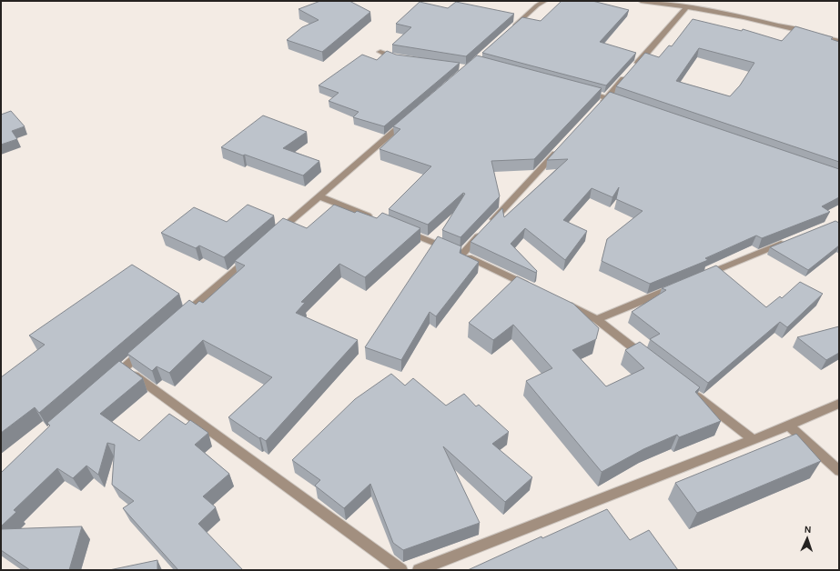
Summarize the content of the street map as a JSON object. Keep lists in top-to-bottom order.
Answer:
{
  "north": "top"
}
